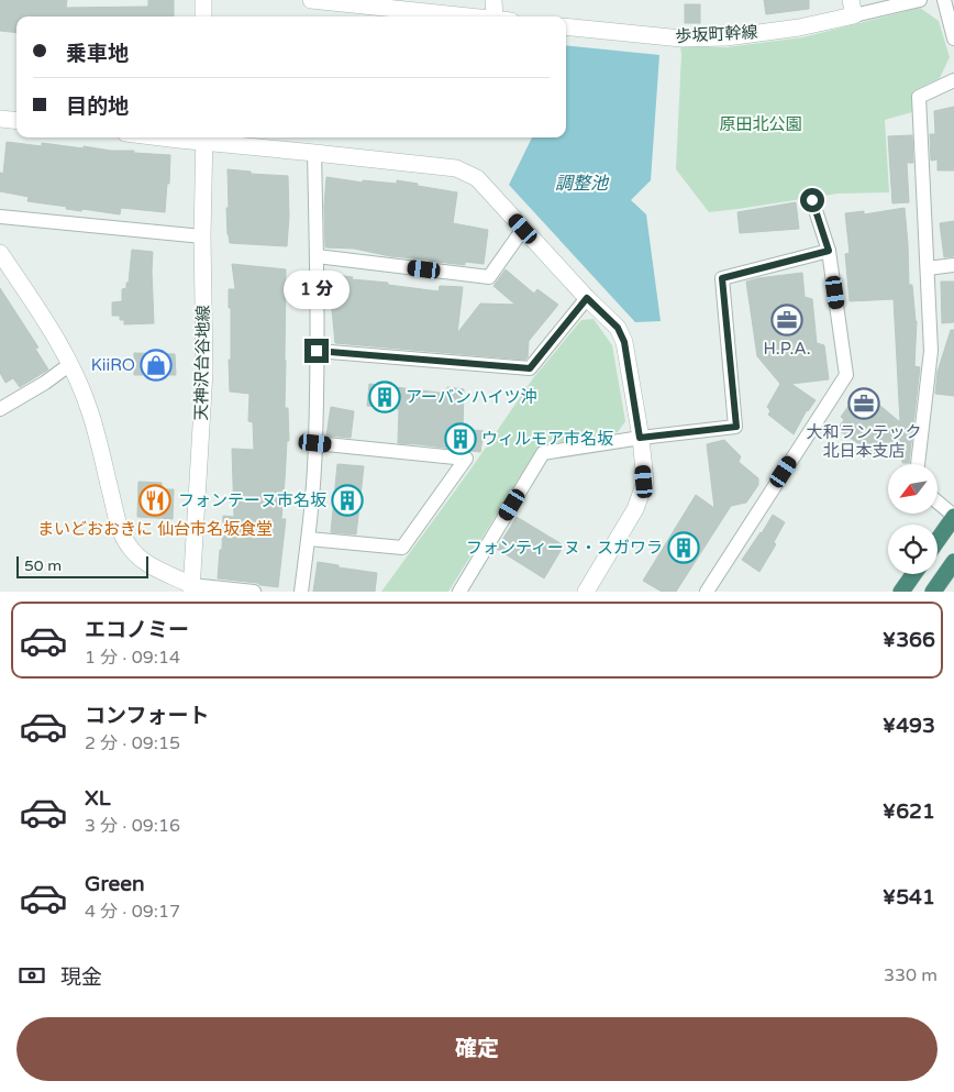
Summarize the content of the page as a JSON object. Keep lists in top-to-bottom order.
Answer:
{
  "streets": {
    "street": ["歩坂町幹線", "天神沢台谷地線"]
  },
  "water": ["調整池"],
  "parks": ["原田北公園"],
  "places": {
    "office": ["H.P.A.", "大和ランテック 北日本支店"],
    "shop": ["KiiRO"],
    "building": [
      "アーバンハイツ沖",
      "ウィルモア市名坂",
      "フォンテーヌ市名坂",
      "フォンティーヌ・スガワラ"
    ],
    "restaurant": ["まいどおおきに 仙台市名坂食堂"]
  },
  "scale_bar": "50 m",
  "north": "bottom left",
  "page": {
    "banner": ["乗車地", "目的地"],
    "bubble": "1 分",
    "scale": "50 m",
    "list": [
      {
        "name": "エコノミー",
        "note": "1 分 · 09:14",
        "value": "¥366"
      },
      {
        "name": "コンフォート",
        "note": "2 分 · 09:15",
        "value": "¥493"
      },
      {
        "name": "XL",
        "note": "3 分 · 09:16",
        "value": "¥621"
      },
      {
        "name": "Green",
        "note": "4 分 · 09:17",
        "value": "¥541"
      }
    ],
    "pay": ["現金", "330 m"],
    "buttons": "確定"
  }
}
